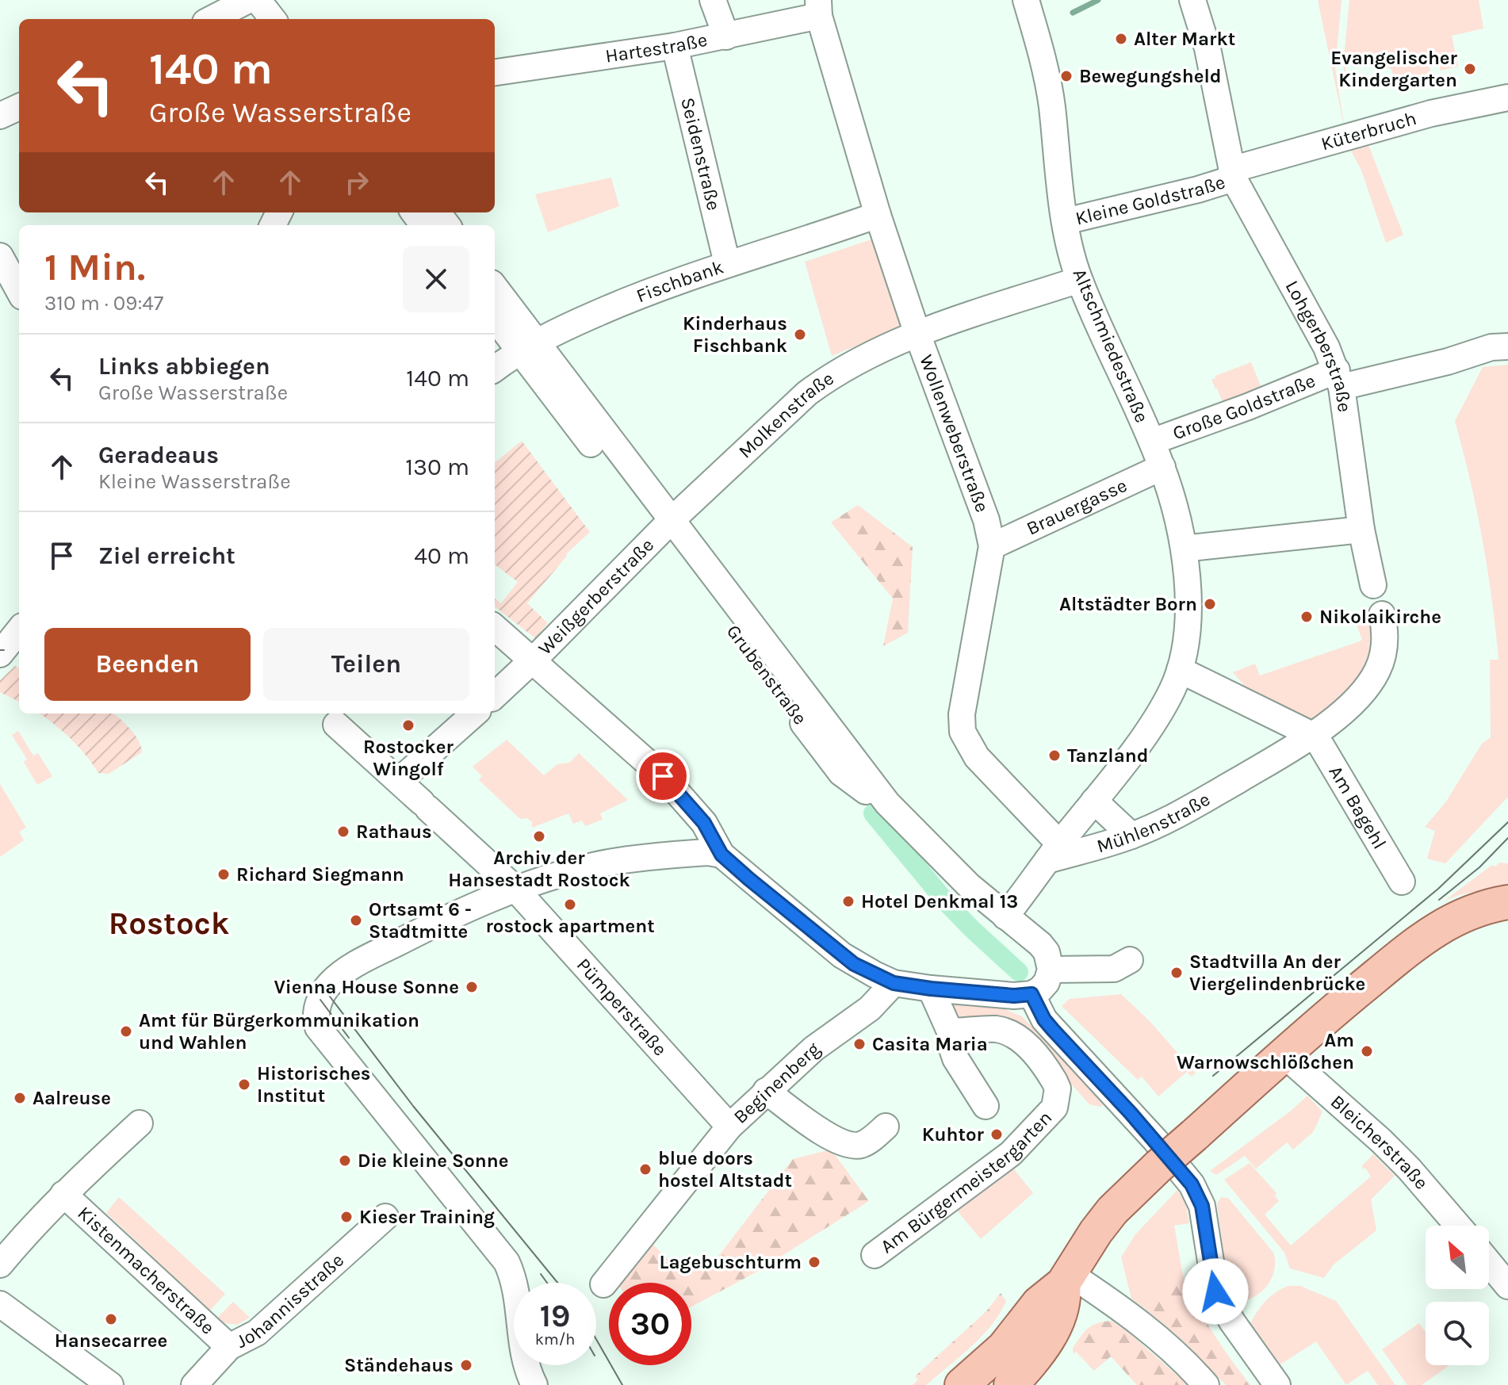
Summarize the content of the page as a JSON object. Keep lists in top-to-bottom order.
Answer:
{
  "streets": {
    "street": [
      "Hartestraße",
      "Küterbruch",
      "Seidenstraße",
      "Kleine Goldstraße",
      "Fischbank",
      "Altschmiedestraße",
      "Lohgerberstraße",
      "Große Goldstraße",
      "Molkenstraße",
      "Wollenweberstraße",
      "Brauergasse",
      "Weißgerberstraße",
      "Grubenstraße",
      "Am Bagehl",
      "Mühlenstraße",
      "Pümperstraße",
      "Beginenberg",
      "Bleicherstraße",
      "Am Bürgermeistergarten",
      "Kistenmacherstraße",
      "Johannisstraße"
    ]
  },
  "crossings": [
    ["Hartestraße", "Seidenstraße"],
    ["Hartestraße", "Wollenweberstraße"],
    ["Küterbruch", "Kleine Goldstraße"],
    ["Küterbruch", "Lohgerberstraße"],
    ["Seidenstraße", "Fischbank"],
    ["Kleine Goldstraße", "Altschmiedestraße"],
    ["Kleine Goldstraße", "Lohgerberstraße"],
    ["Fischbank", "Wollenweberstraße"],
    ["Fischbank", "Grubenstraße"],
    ["Altschmiedestraße", "Große Goldstraße"],
    ["Altschmiedestraße", "Molkenstraße"],
    ["Altschmiedestraße", "Wollenweberstraße"],
    ["Altschmiedestraße", "Brauergasse"],
    ["Altschmiedestraße", "Mühlenstraße"],
    ["Lohgerberstraße", "Große Goldstraße"],
    ["Molkenstraße", "Wollenweberstraße"],
    ["Molkenstraße", "Weißgerberstraße"],
    ["Molkenstraße", "Grubenstraße"],
    ["Wollenweberstraße", "Brauergasse"],
    ["Wollenweberstraße", "Mühlenstraße"],
    ["Weißgerberstraße", "Grubenstraße"],
    ["Am Bagehl", "Mühlenstraße"],
    ["Pümperstraße", "Beginenberg"],
    ["Kistenmacherstraße", "Johannisstraße"]
  ],
  "districts": ["Rostock"],
  "places": [
    "Alter Markt",
    "Evangelischer Kindergarten",
    "Bewegungsheld",
    "Kinderhaus Fischbank",
    "Altstädter Born",
    "Nikolaikirche",
    "Rostocker Wingolf",
    "Tanzland",
    "Rathaus",
    "Archiv der Hansestadt Rostock",
    "Richard Siegmann",
    "Hotel Denkmal 13",
    "rostock apartment",
    "Ortsamt 6 - Stadtmitte",
    "Stadtvilla An der Viergelindenbrücke",
    "Vienna House Sonne",
    "Amt für Bürgerkommunikation und Wahlen",
    "Casita Maria",
    "Am Warnowschlößchen",
    "Historisches Institut",
    "Aalreuse",
    "Kuhtor",
    "Die kleine Sonne",
    "blue doors hostel Altstadt",
    "Kieser Training",
    "Lagebuschturm",
    "Hansecarree",
    "Ständehaus"
  ],
  "north": "top left",
  "page": {
    "turn": ["140 m", "Große Wasserstraße"],
    "heading": ["1 Min.", "310 m · 09:47"],
    "list": [
      {
        "name": "Links abbiegen",
        "note": "Große Wasserstraße",
        "value": "140 m"
      },
      {
        "name": "Geradeaus",
        "note": "Kleine Wasserstraße",
        "value": "130 m"
      },
      {
        "name": "Ziel erreicht",
        "value": "40 m"
      }
    ],
    "buttons": ["Beenden", "Teilen"],
    "speed": "19 km/h",
    "limit": "30"
  }
}
